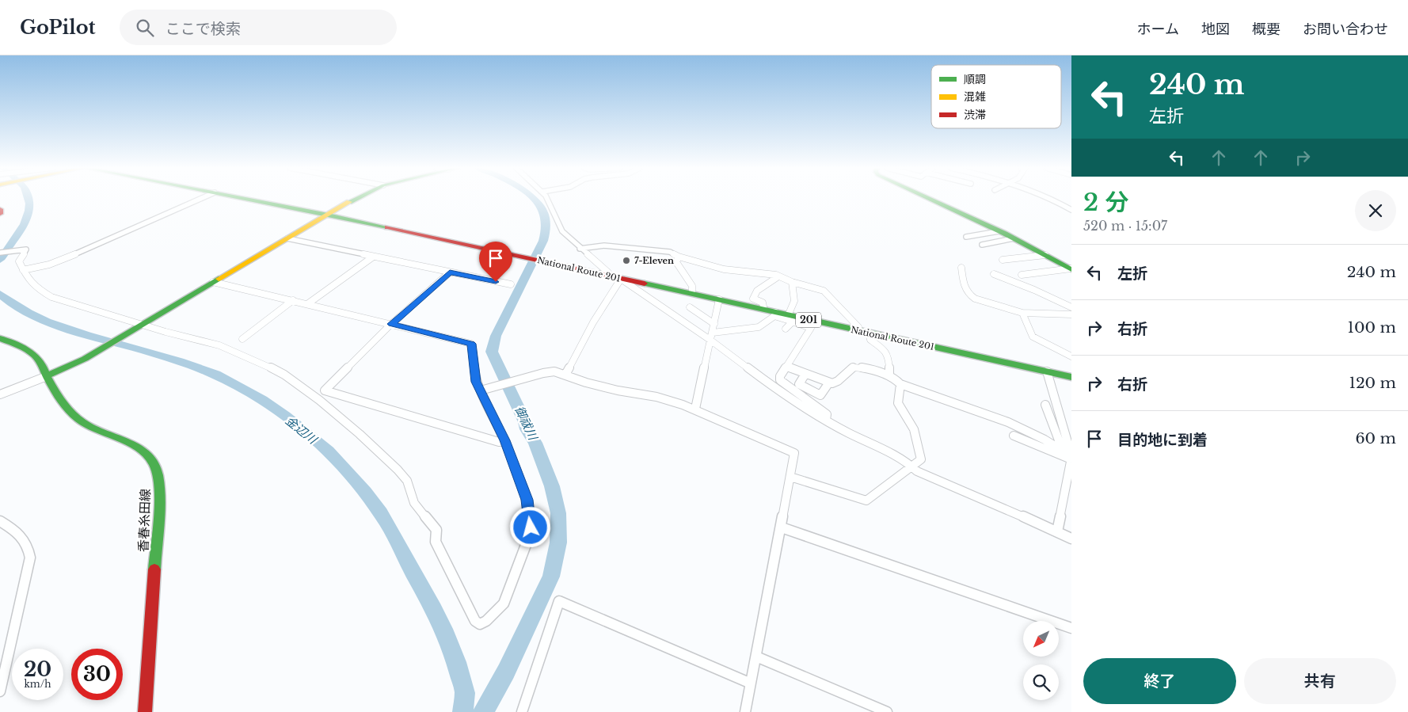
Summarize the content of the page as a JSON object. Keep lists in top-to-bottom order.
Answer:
{
  "streets": {
    "main road": ["National Route 201", "201", "香春糸田線"]
  },
  "water": ["御祓川", "金辺川"],
  "places": ["7-Eleven"],
  "legend": ["順調", "混雑", "渋滞"],
  "north": "bottom left",
  "page": {
    "header": "GoPilot",
    "search": "ここで検索",
    "nav": [
      "ホーム",
      "地図",
      "概要",
      "お問い合わせ"
    ],
    "turn": ["240 m", "左折"],
    "heading": ["2 分", "520 m · 15:07"],
    "list": [
      {
        "name": "左折",
        "value": "240 m"
      },
      {
        "name": "右折",
        "value": "100 m"
      },
      {
        "name": "右折",
        "value": "120 m"
      },
      {
        "name": "目的地に到着",
        "value": "60 m"
      }
    ],
    "speed": "20 km/h",
    "limit": "30",
    "buttons": ["終了", "共有"]
  }
}
